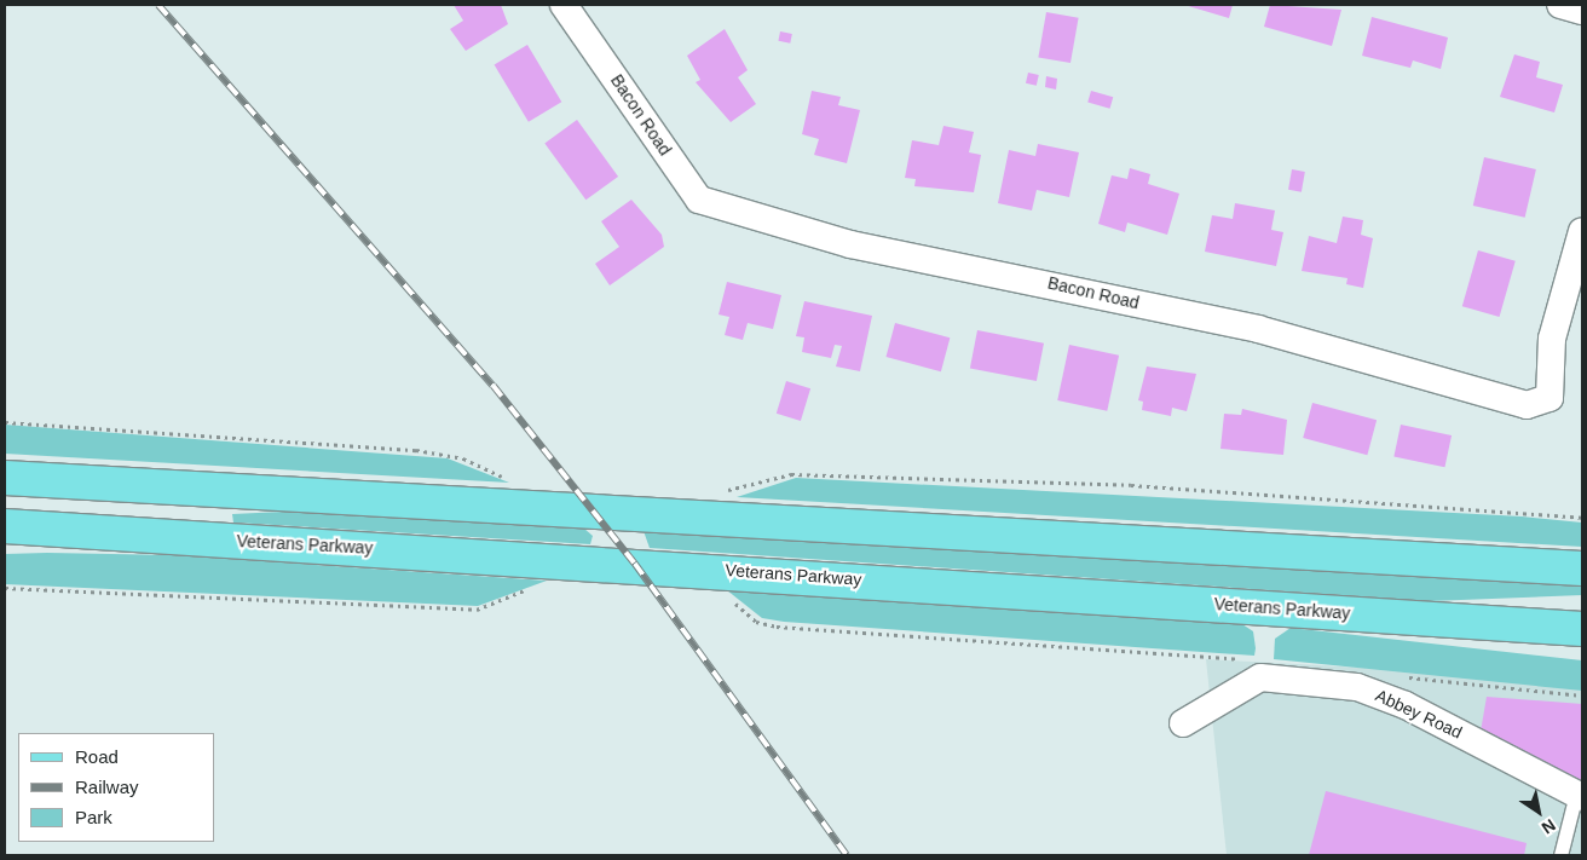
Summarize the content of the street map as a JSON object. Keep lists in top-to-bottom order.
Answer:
{
  "streets": {
    "main road": ["Veterans Parkway"],
    "street": ["Bacon Road", "Abbey Road"]
  },
  "legend": ["Road", "Railway", "Park"],
  "north": "bottom right"
}
